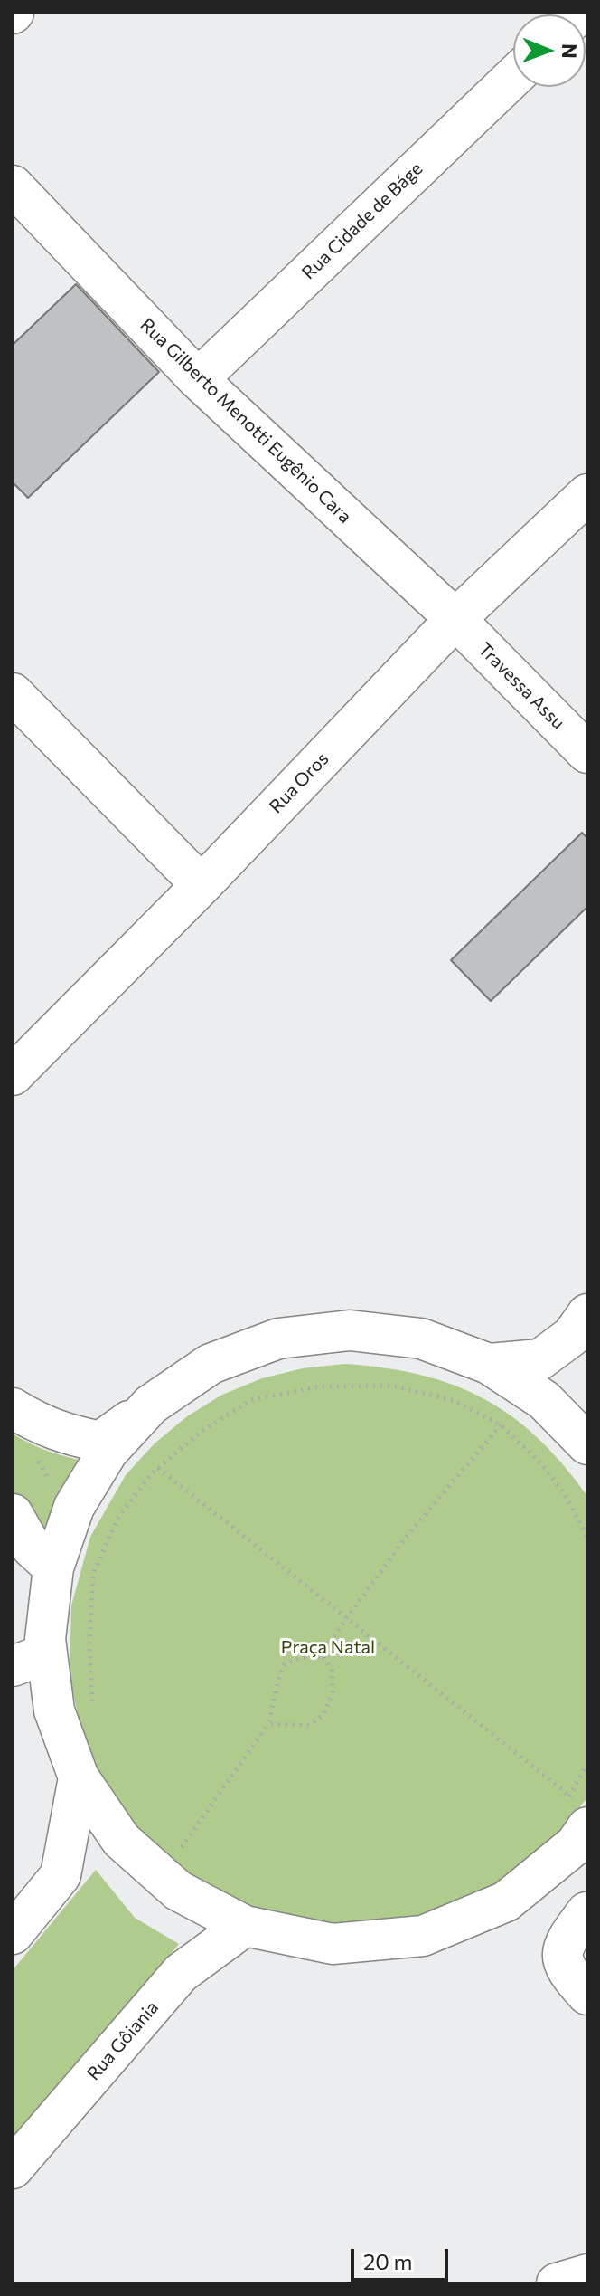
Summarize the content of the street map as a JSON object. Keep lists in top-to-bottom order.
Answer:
{
  "streets": {
    "street": [
      "Rua Cidade de Báge",
      "Rua Gilberto Menotti Eugênio Cara",
      "Travessa Assu",
      "Rua Oros",
      "Rua Gôiania"
    ]
  },
  "crossings": [
    ["Rua Cidade de Báge", "Rua Gilberto Menotti Eugênio Cara"],
    ["Rua Gilberto Menotti Eugênio Cara", "Travessa Assu"],
    ["Rua Gilberto Menotti Eugênio Cara", "Rua Oros"],
    ["Travessa Assu", "Rua Oros"]
  ],
  "parks": ["Praça Natal"],
  "scale_bar": "20 m",
  "north": "right"
}
